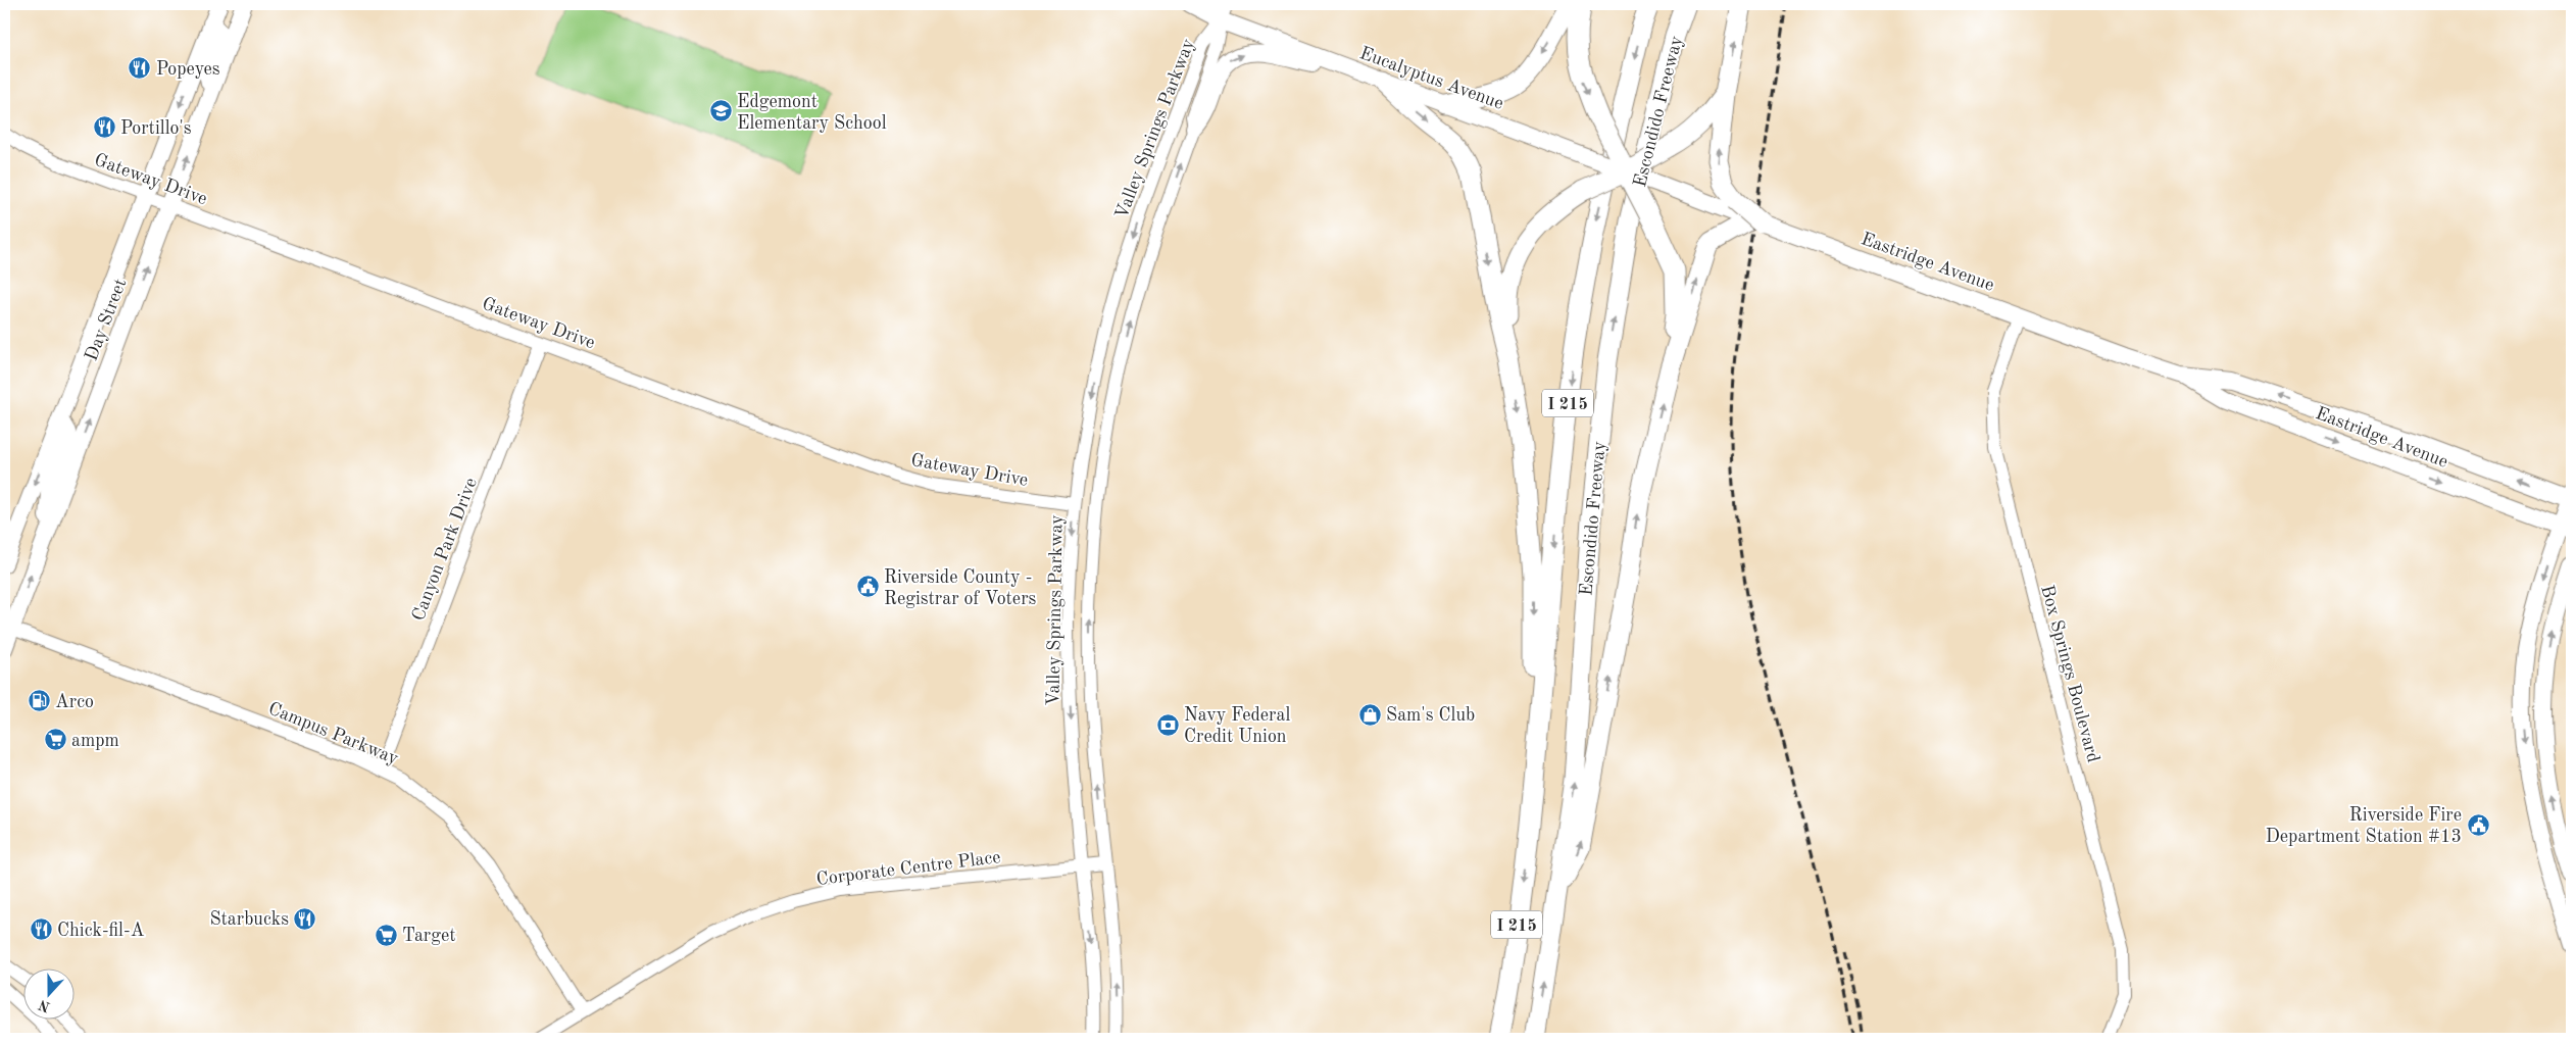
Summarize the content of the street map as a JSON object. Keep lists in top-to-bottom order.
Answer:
{
  "streets": {
    "highway": ["Escondido Freeway", "I 215"],
    "main road": ["Eucalyptus Avenue", "Eastridge Avenue", "Day Street"],
    "street": [
      "Valley Springs Parkway",
      "Gateway Drive",
      "Canyon Park Drive",
      "Box Springs Boulevard",
      "Campus Parkway",
      "Corporate Centre Place"
    ]
  },
  "crossings": [
    ["Eucalyptus Avenue", "Valley Springs Parkway"],
    ["Valley Springs Parkway", "Gateway Drive"],
    ["Valley Springs Parkway", "Corporate Centre Place"],
    ["Gateway Drive", "Day Street"],
    ["Gateway Drive", "Canyon Park Drive"],
    ["Eastridge Avenue", "Box Springs Boulevard"],
    ["Day Street", "Campus Parkway"],
    ["Canyon Park Drive", "Campus Parkway"],
    ["Campus Parkway", "Corporate Centre Place"]
  ],
  "places": {
    "restaurant": [
      "Popeyes",
      "Portillo's",
      "Starbucks",
      "Chick-fil-A"
    ],
    "school or university": ["Edgemont Elementary School"],
    "public building": ["Riverside County - Registrar of Voters", "Riverside Fire Department Station #13"],
    "fuel station": ["Arco"],
    "shop": ["Sam's Club"],
    "bank": ["Navy Federal Credit Union"],
    "supermarket": ["ampm", "Target"]
  },
  "north": "bottom"
}
